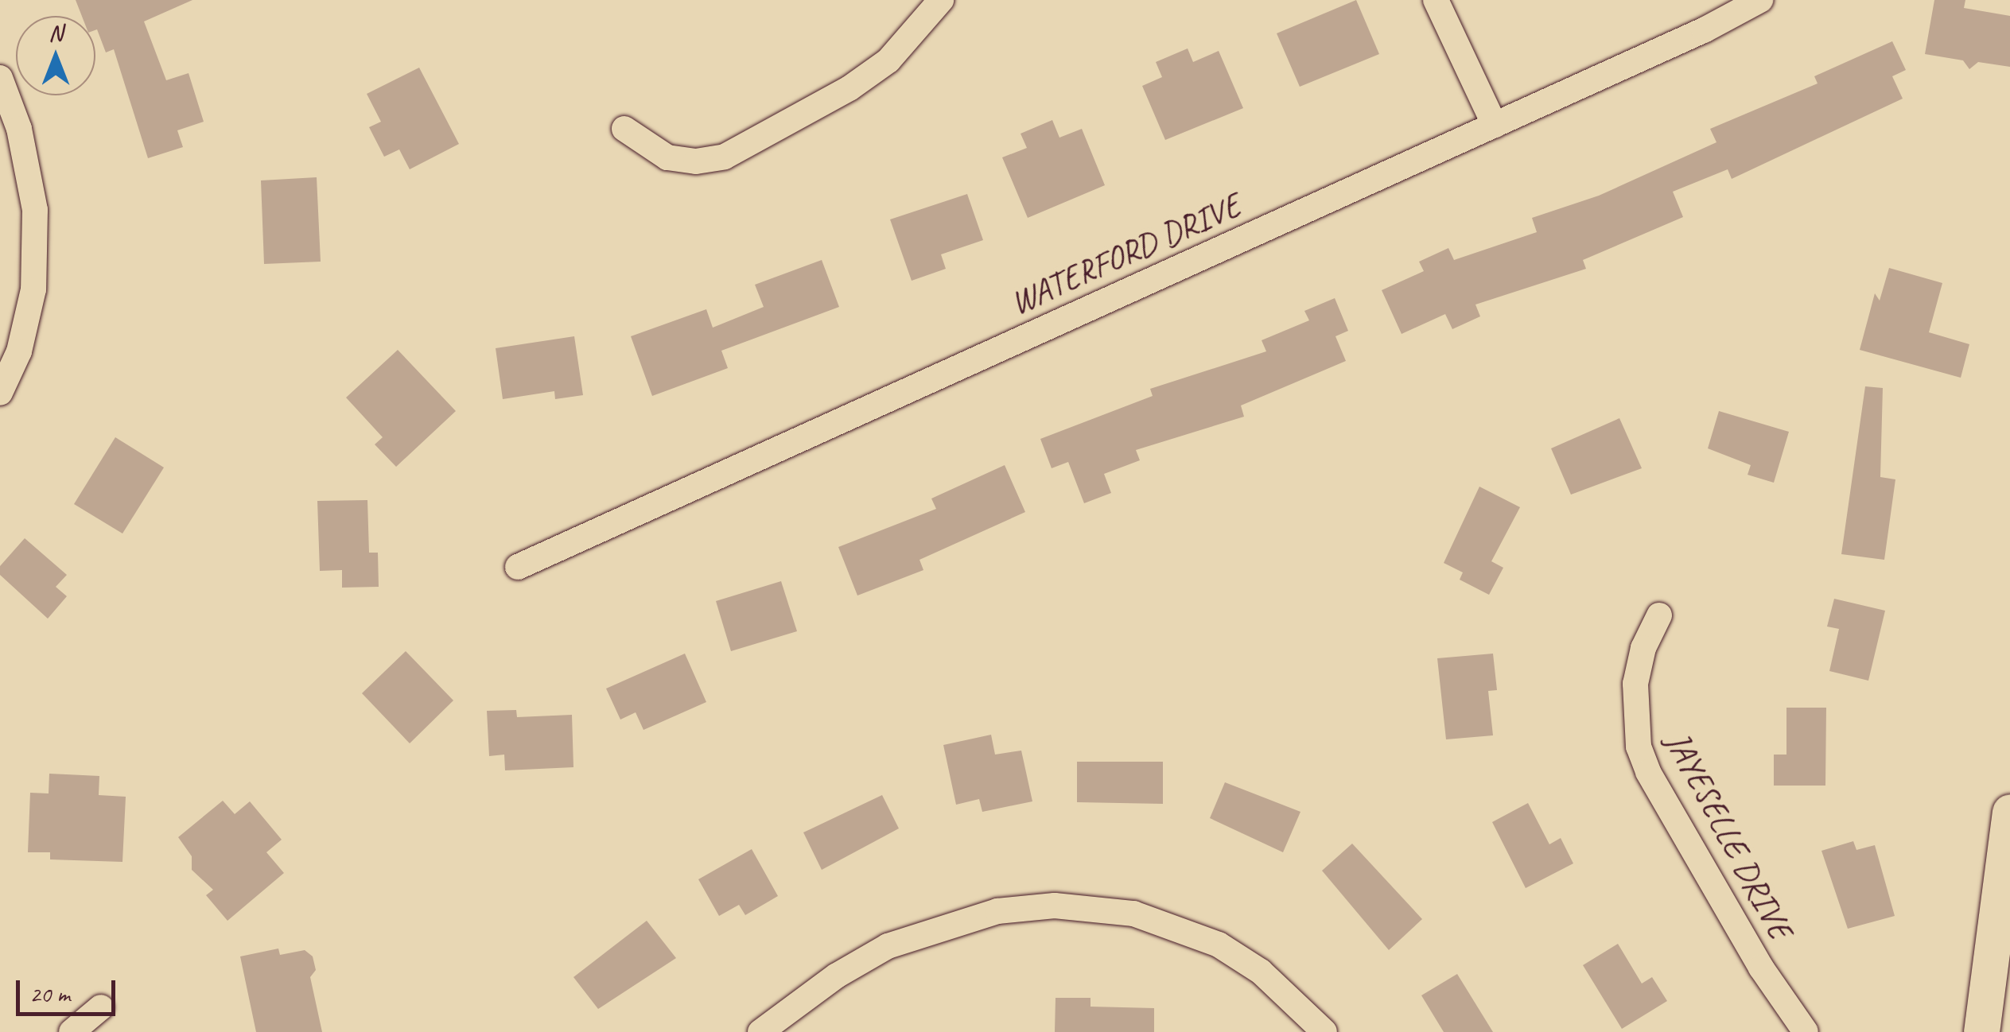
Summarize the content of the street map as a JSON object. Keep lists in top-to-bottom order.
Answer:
{
  "streets": {
    "street": ["WATERFORD DRIVE", "JAYESELLE DRIVE"]
  },
  "scale_bar": "20 m",
  "north": "top"
}
